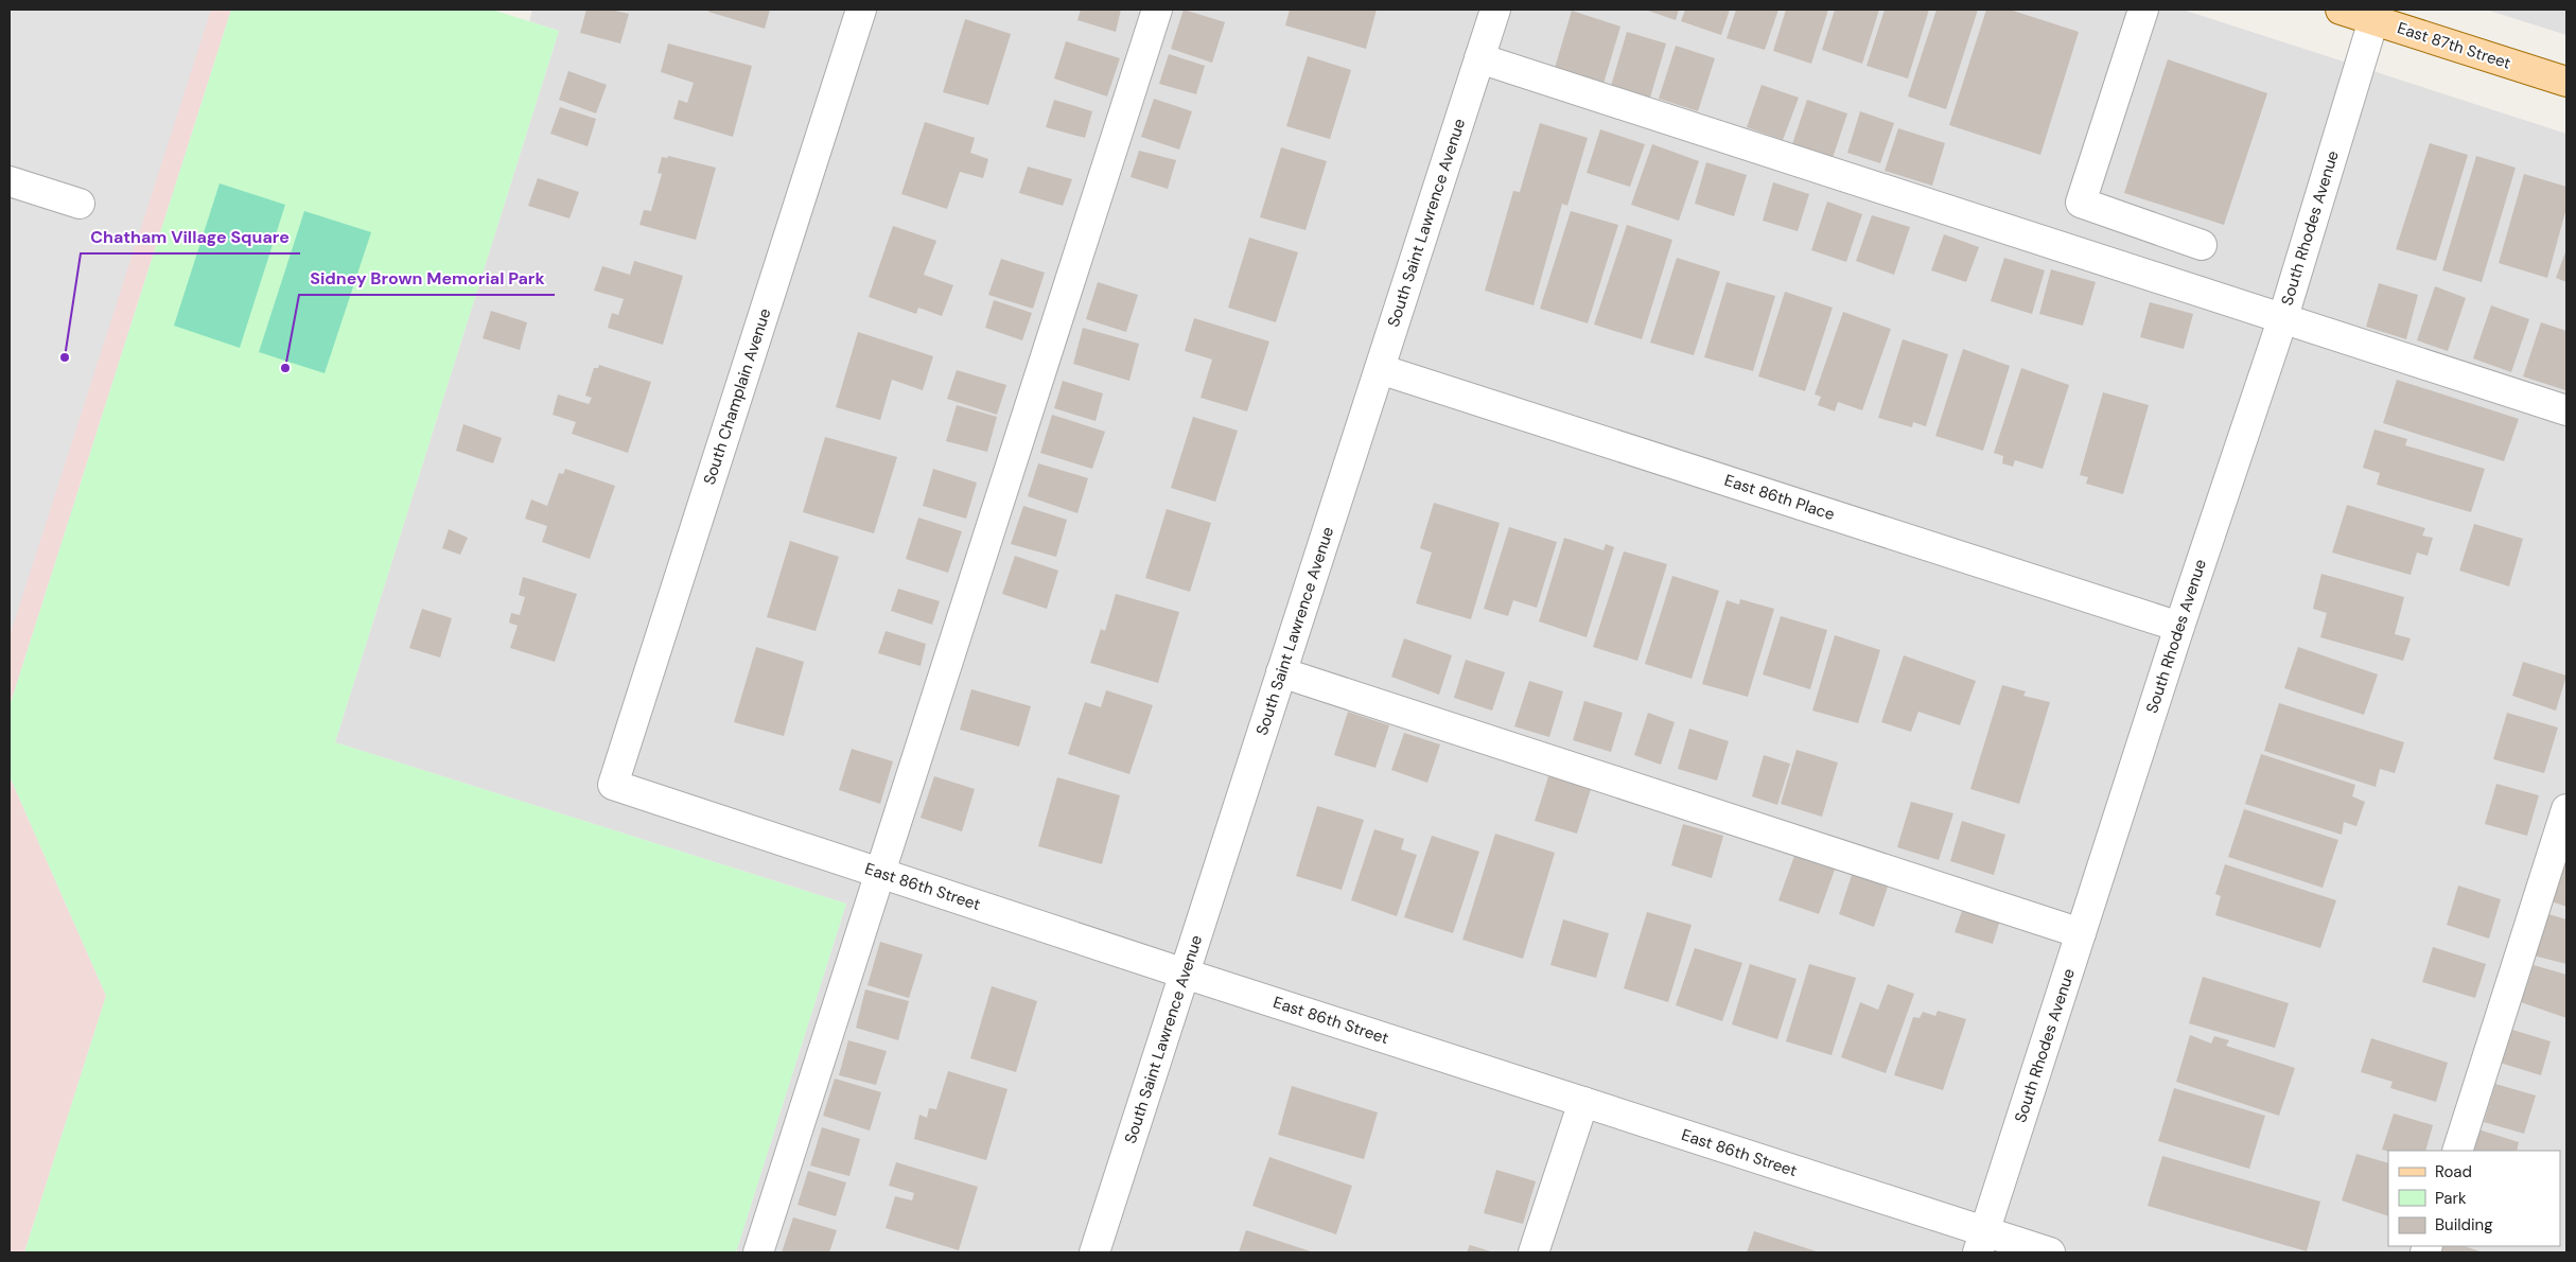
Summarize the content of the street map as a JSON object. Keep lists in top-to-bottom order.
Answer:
{
  "streets": {
    "main road": ["East 87th Street"],
    "street": [
      "South Saint Lawrence Avenue",
      "South Rhodes Avenue",
      "South Champlain Avenue",
      "East 86th Place",
      "East 86th Street"
    ]
  },
  "crossings": [
    ["East 87th Street", "South Rhodes Avenue"],
    ["South Saint Lawrence Avenue", "East 86th Place"],
    ["South Saint Lawrence Avenue", "East 86th Street"],
    ["South Rhodes Avenue", "East 86th Place"],
    ["South Rhodes Avenue", "East 86th Street"],
    ["South Champlain Avenue", "East 86th Street"]
  ],
  "places": ["Chatham Village Square", "Sidney Brown Memorial Park"],
  "legend": ["Road", "Park", "Building"]
}
